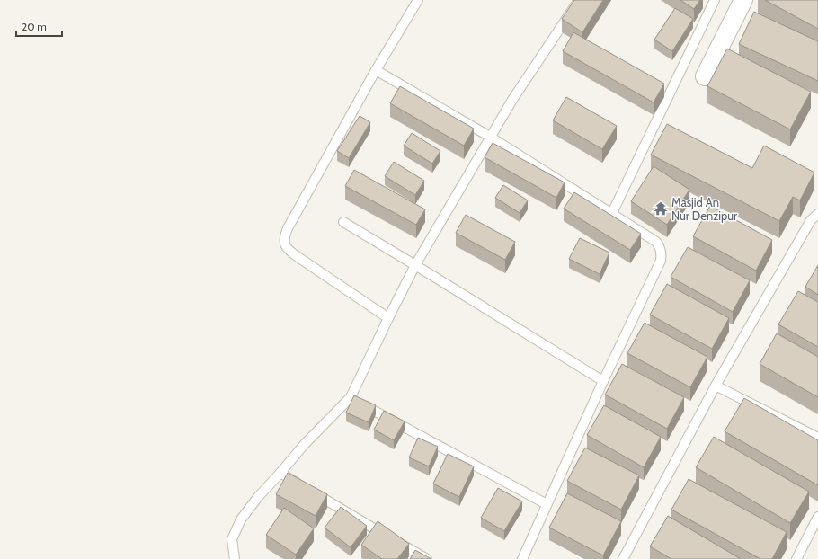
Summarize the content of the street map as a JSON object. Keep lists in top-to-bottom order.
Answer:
{
  "places": {
    "temple": ["Masjid An Nur Denzipur"]
  },
  "scale_bar": "20 m"
}
